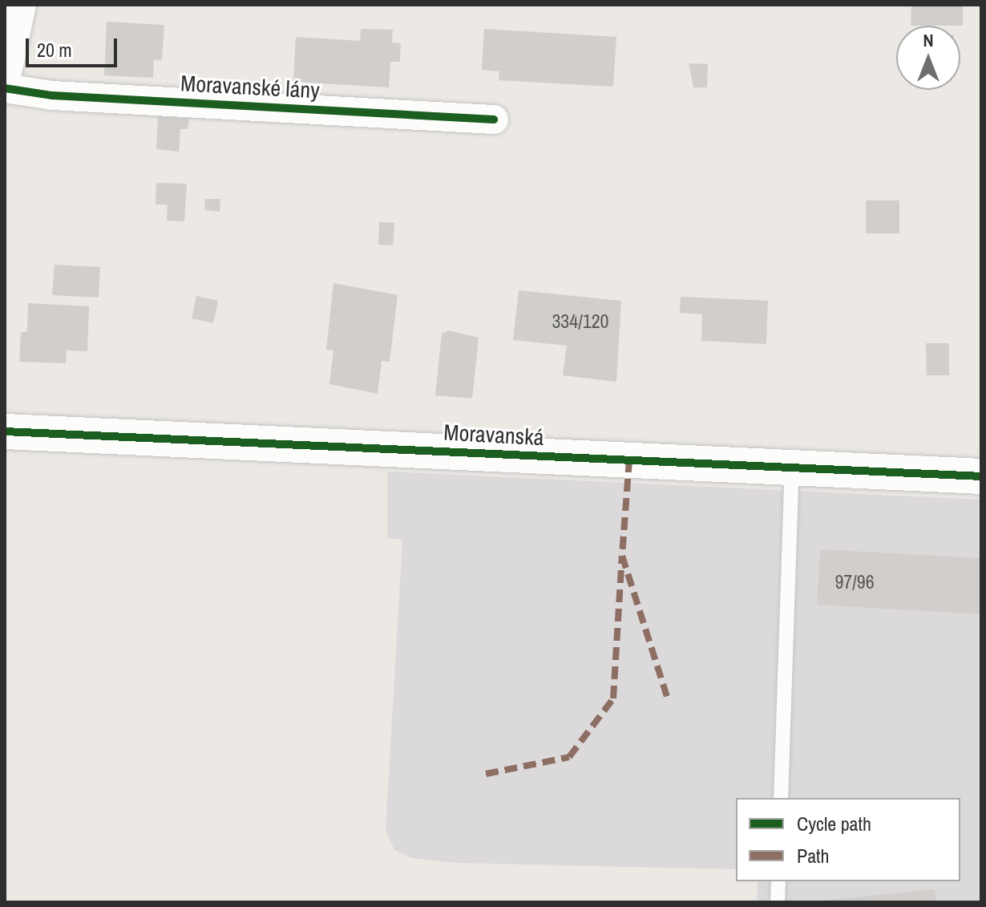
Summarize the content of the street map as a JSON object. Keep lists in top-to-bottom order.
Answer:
{
  "streets": {
    "street": ["Moravanské lány", "Moravanská"]
  },
  "house_numbers": ["334/120", "97/96"],
  "legend": ["Cycle path", "Path"],
  "scale_bar": "20 m",
  "north": "top"
}
